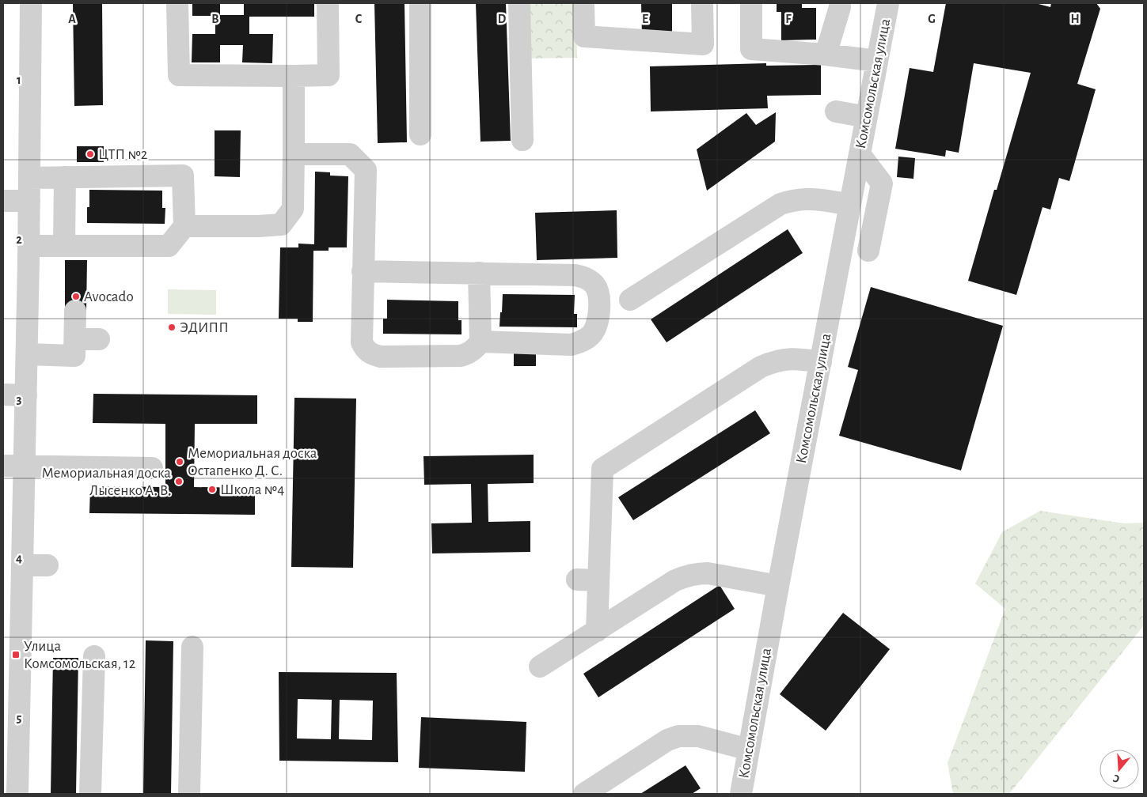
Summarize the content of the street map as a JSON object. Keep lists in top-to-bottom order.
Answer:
{
  "streets": {
    "street": ["Комсомольская улица"]
  },
  "places": {
    "other": [
      "ЦТП №2",
      "Avocado",
      "ЭДИПП",
      "Мемориальная доска Остапенко Д. С.",
      "Мемориальная доска Лысенко А. В.",
      "Школа №4"
    ],
    "transit": ["Улица Комсомольская, 12"]
  },
  "north": "bottom",
  "grid": {
    "columns": [
      "A",
      "B",
      "C",
      "D",
      "E",
      "F",
      "G",
      "H"
    ],
    "rows": [
      "1",
      "2",
      "3",
      "4",
      "5"
    ]
  }
}
